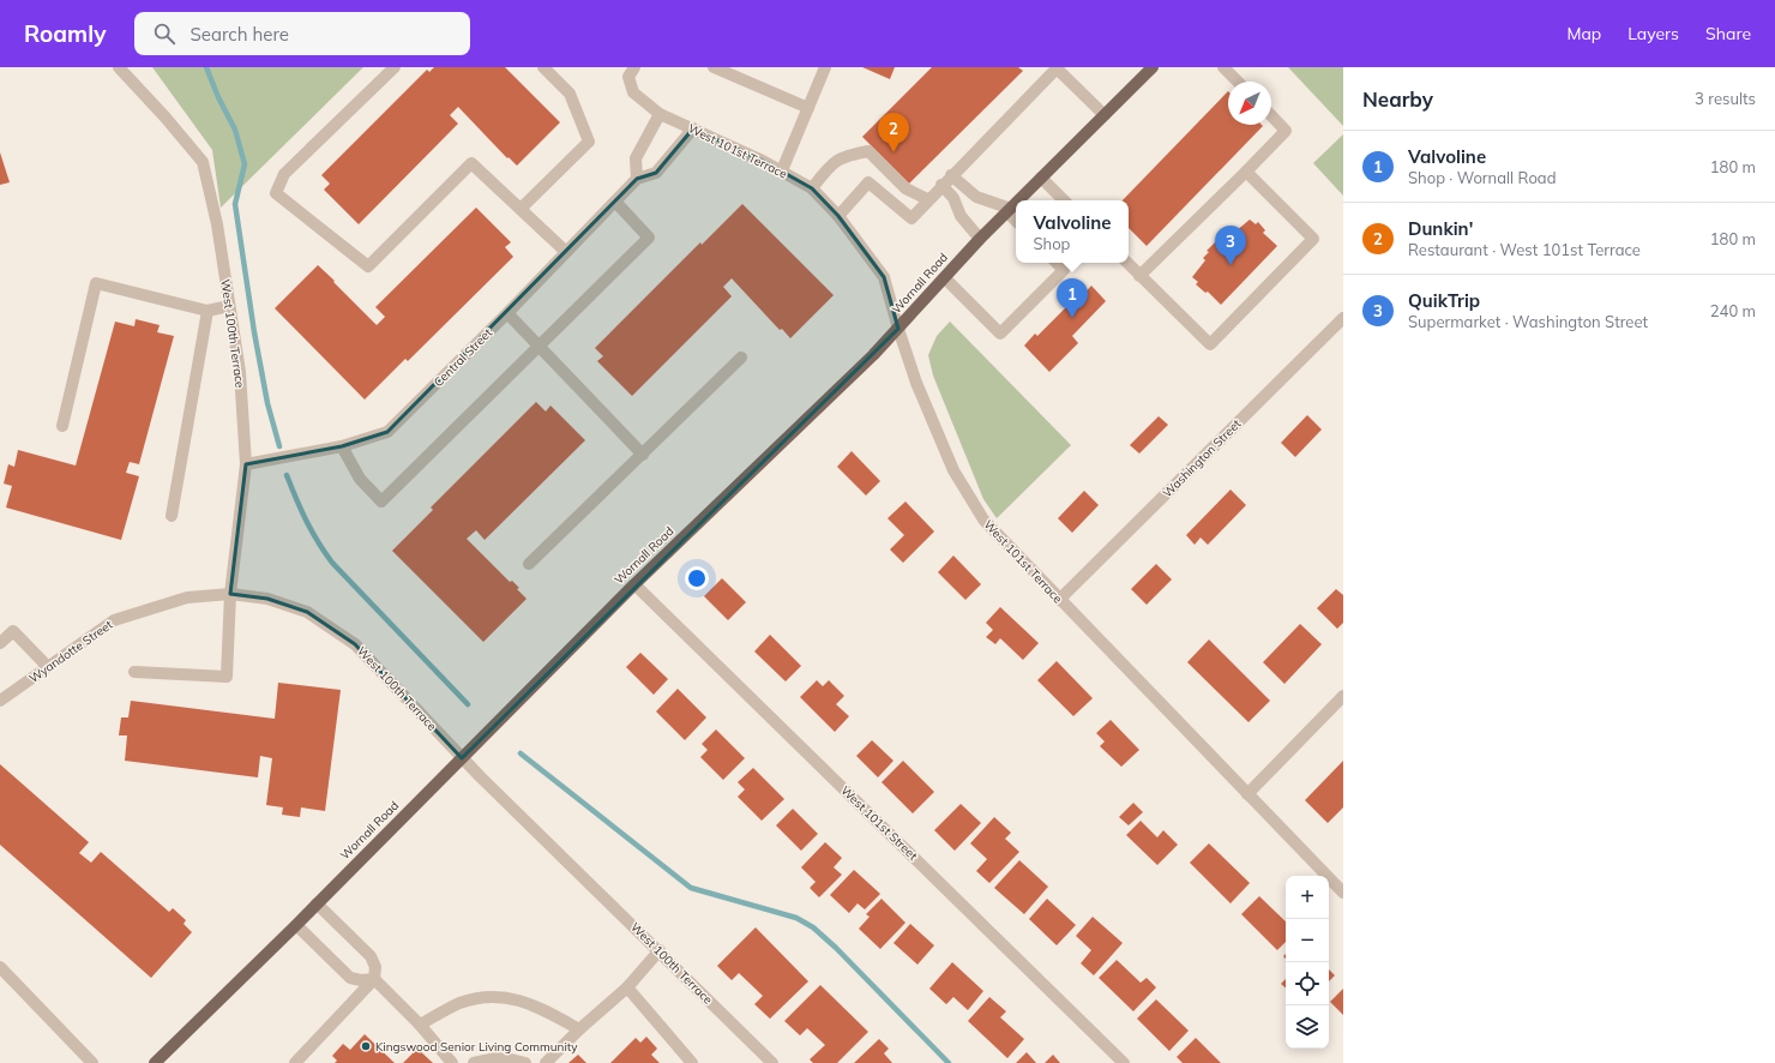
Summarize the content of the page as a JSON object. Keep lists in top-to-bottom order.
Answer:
{
  "streets": {
    "main road": ["Wornall Road"],
    "street": [
      "West 101st Terrace",
      "West 100th Terrace",
      "Central Street",
      "Washington Street",
      "Wyandotte Street",
      "West 101st Street"
    ]
  },
  "crossings": [
    ["West 101st Terrace", "Wornall Road"],
    ["West 101st Terrace", "Central Street"],
    ["West 101st Terrace", "Washington Street"],
    ["Wornall Road", "West 100th Terrace"],
    ["Wornall Road", "West 101st Street"],
    ["West 100th Terrace", "Central Street"],
    ["West 100th Terrace", "Wyandotte Street"]
  ],
  "places": ["Kingswood Senior Living Community"],
  "north": "bottom left",
  "page": {
    "header": "Roamly",
    "search": "Search here",
    "nav": ["Map", "Layers", "Share"],
    "heading": ["Nearby", "3 results"],
    "pins": ["2", "3", "1"],
    "list": [
      {
        "mark": "1",
        "name": "Valvoline",
        "note": "Shop · Wornall Road",
        "value": "180 m"
      },
      {
        "mark": "2",
        "name": "Dunkin'",
        "note": "Restaurant · West 101st Terrace",
        "value": "180 m"
      },
      {
        "mark": "3",
        "name": "QuikTrip",
        "note": "Supermarket · Washington Street",
        "value": "240 m"
      }
    ],
    "popup": ["Valvoline", "Shop"],
    "map_buttons": ["+", "−"]
  }
}
